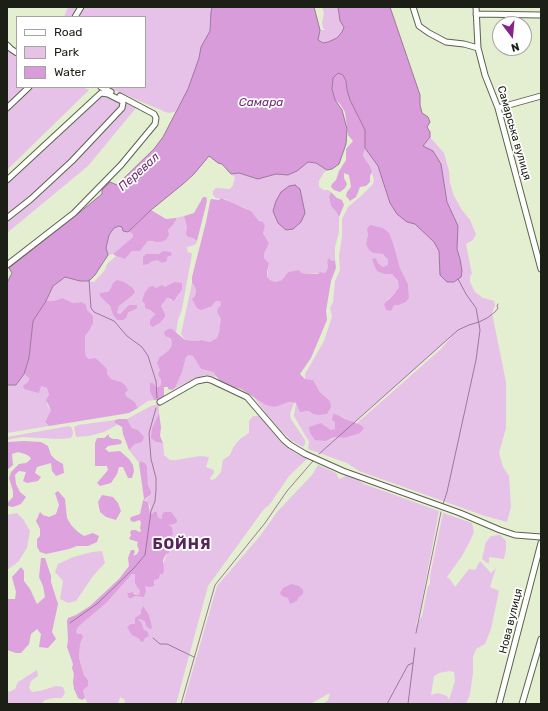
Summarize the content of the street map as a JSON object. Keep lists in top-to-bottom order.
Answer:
{
  "streets": {
    "street": ["Самарська вулиця", "Нова вулиця"]
  },
  "districts": ["БОЙНЯ"],
  "water": ["Самара", "Перевал"],
  "legend": ["Road", "Park", "Water"],
  "north": "bottom"
}
